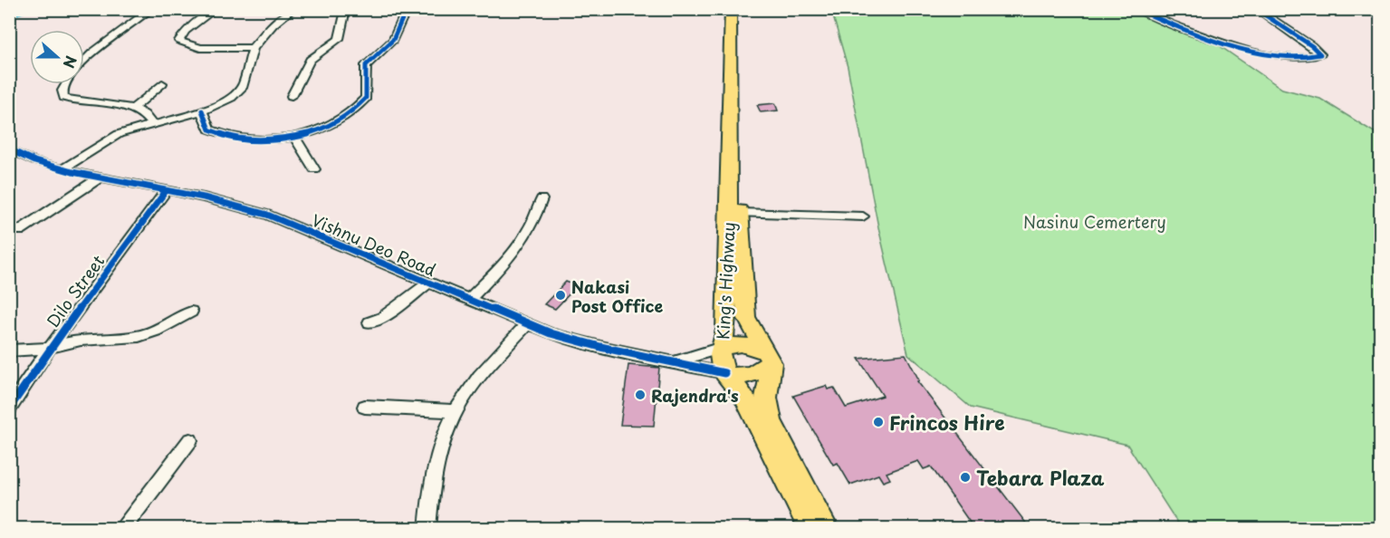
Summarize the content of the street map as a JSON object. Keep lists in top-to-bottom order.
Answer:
{
  "streets": {
    "highway": ["King's Highway"],
    "street": ["Vishnu Deo Road", "Dilo Street"]
  },
  "crossings": [
    ["Vishnu Deo Road", "King's Highway"],
    ["Vishnu Deo Road", "Dilo Street"]
  ],
  "parks": ["Nasinu Cemertery"],
  "places": [
    "Nakasi Post Office",
    "Rajendra's",
    "Frincos Hire",
    "Tebara Plaza"
  ],
  "north": "right"
}
